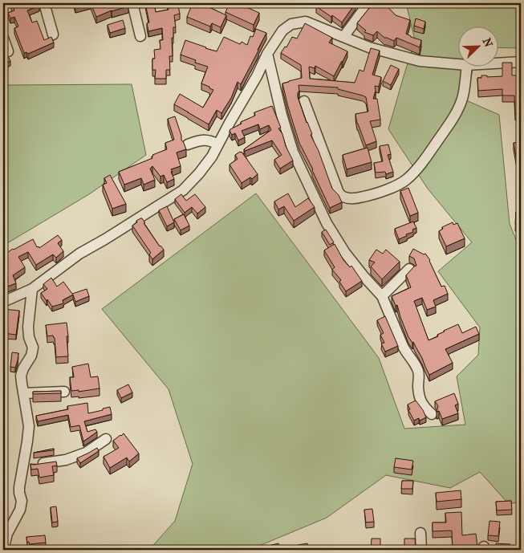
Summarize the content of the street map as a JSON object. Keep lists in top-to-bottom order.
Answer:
{
  "north": "top right"
}
